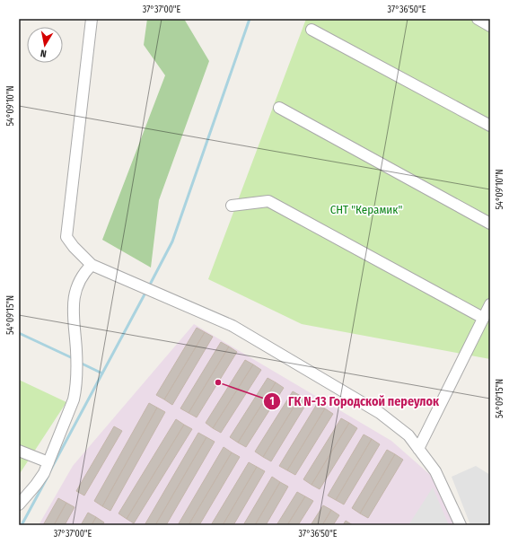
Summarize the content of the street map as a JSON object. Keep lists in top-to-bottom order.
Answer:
{
  "parks": ["СНТ \"Керамик\""],
  "places": ["ГК N-13 Городской переулок"],
  "north": "bottom",
  "coordinates": [
    "37°37'00\"E",
    "37°36'50\"E",
    "54°09'10\"N",
    "54°09'15\"N"
  ]
}
